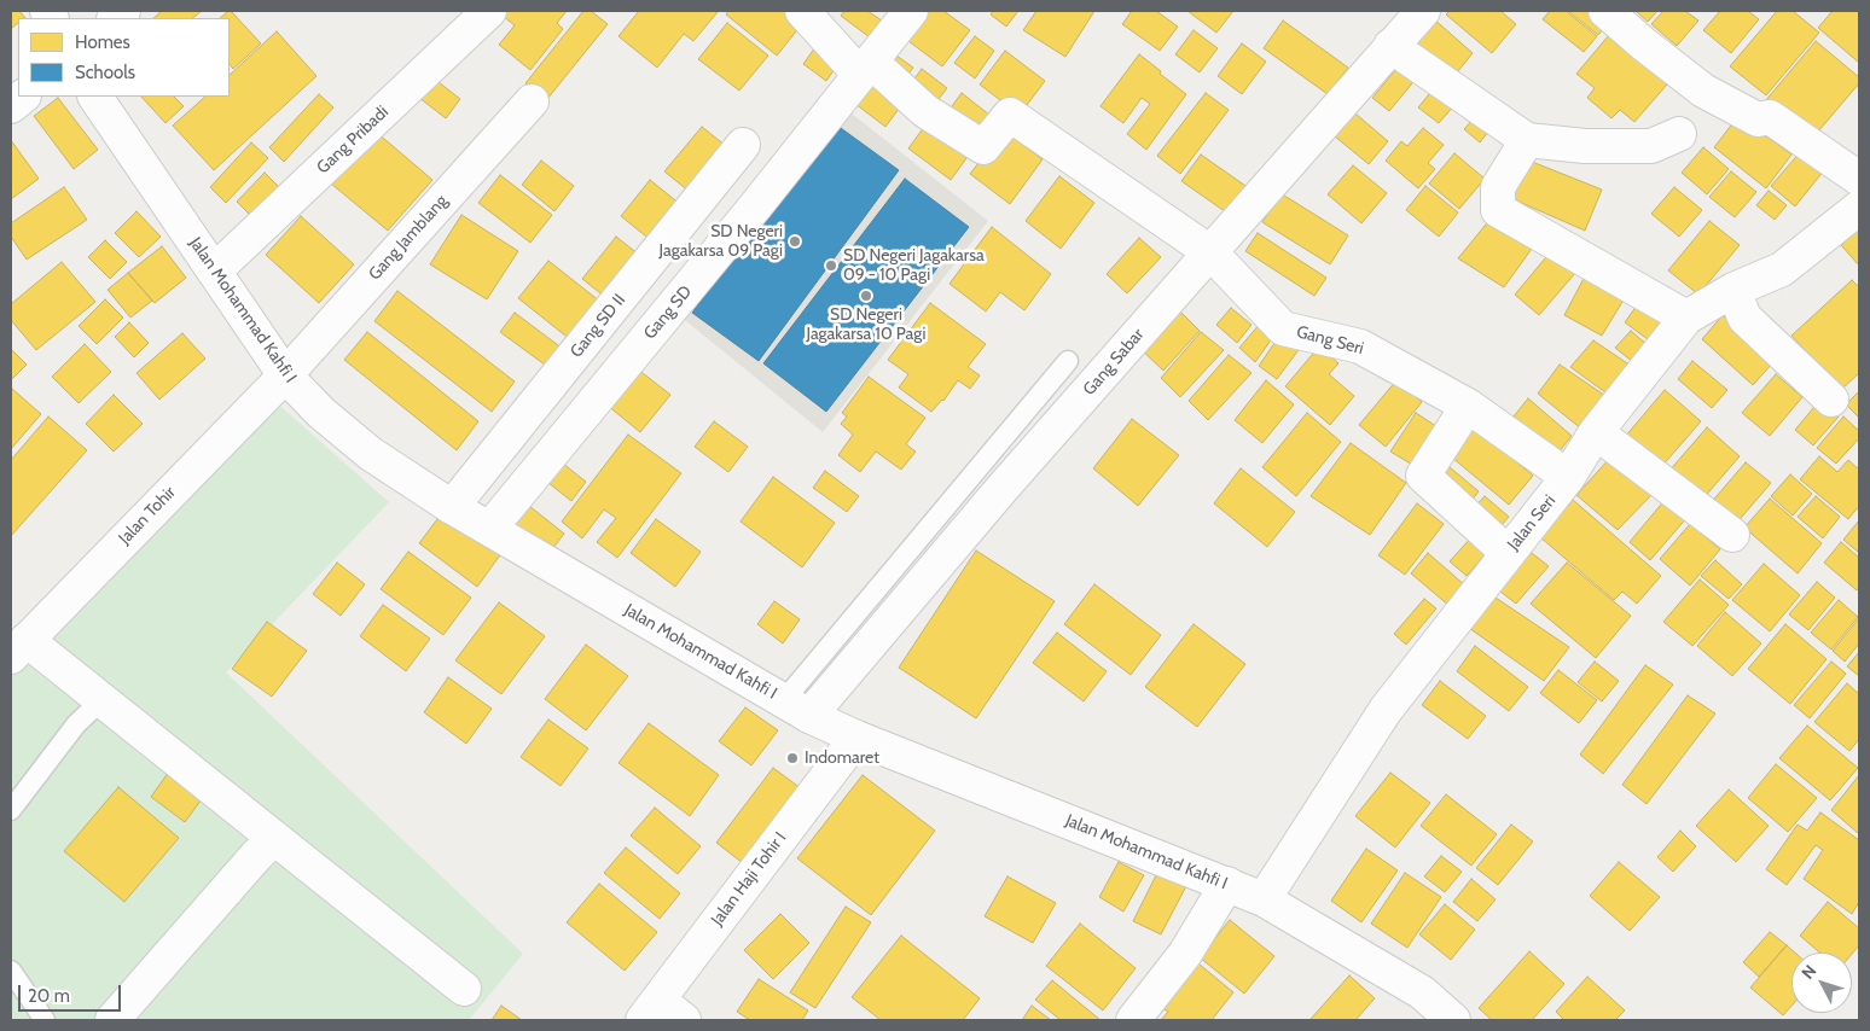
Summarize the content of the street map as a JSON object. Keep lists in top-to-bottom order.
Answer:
{
  "streets": {
    "street": [
      "Gang Pribadi",
      "Gang Jamblang",
      "Jalan Mohammad Kahfi I",
      "Gang SD",
      "Gang SD II",
      "Gang Seri",
      "Gang Sabar",
      "Jalan Tohir",
      "Jalan Seri",
      "Jalan Haji Tohir I"
    ]
  },
  "crossings": [
    ["Gang Pribadi", "Jalan Mohammad Kahfi I"],
    ["Gang Jamblang", "Jalan Mohammad Kahfi I"],
    ["Gang Jamblang", "Jalan Tohir"],
    ["Jalan Mohammad Kahfi I", "Gang SD"],
    ["Jalan Mohammad Kahfi I", "Gang SD II"],
    ["Jalan Mohammad Kahfi I", "Gang Sabar"],
    ["Jalan Mohammad Kahfi I", "Jalan Tohir"],
    ["Jalan Mohammad Kahfi I", "Jalan Seri"],
    ["Jalan Mohammad Kahfi I", "Jalan Haji Tohir I"],
    ["Gang SD", "Gang Seri"],
    ["Gang Seri", "Gang Sabar"],
    ["Gang Seri", "Jalan Seri"]
  ],
  "places": [
    "SD Negeri Jagakarsa 09 Pagi",
    "SD Negeri Jagakarsa 09 - 10 Pagi",
    "SD Negeri Jagakarsa 10 Pagi",
    "Indomaret"
  ],
  "legend": ["Homes", "Schools"],
  "scale_bar": "20 m",
  "north": "top left"
}
